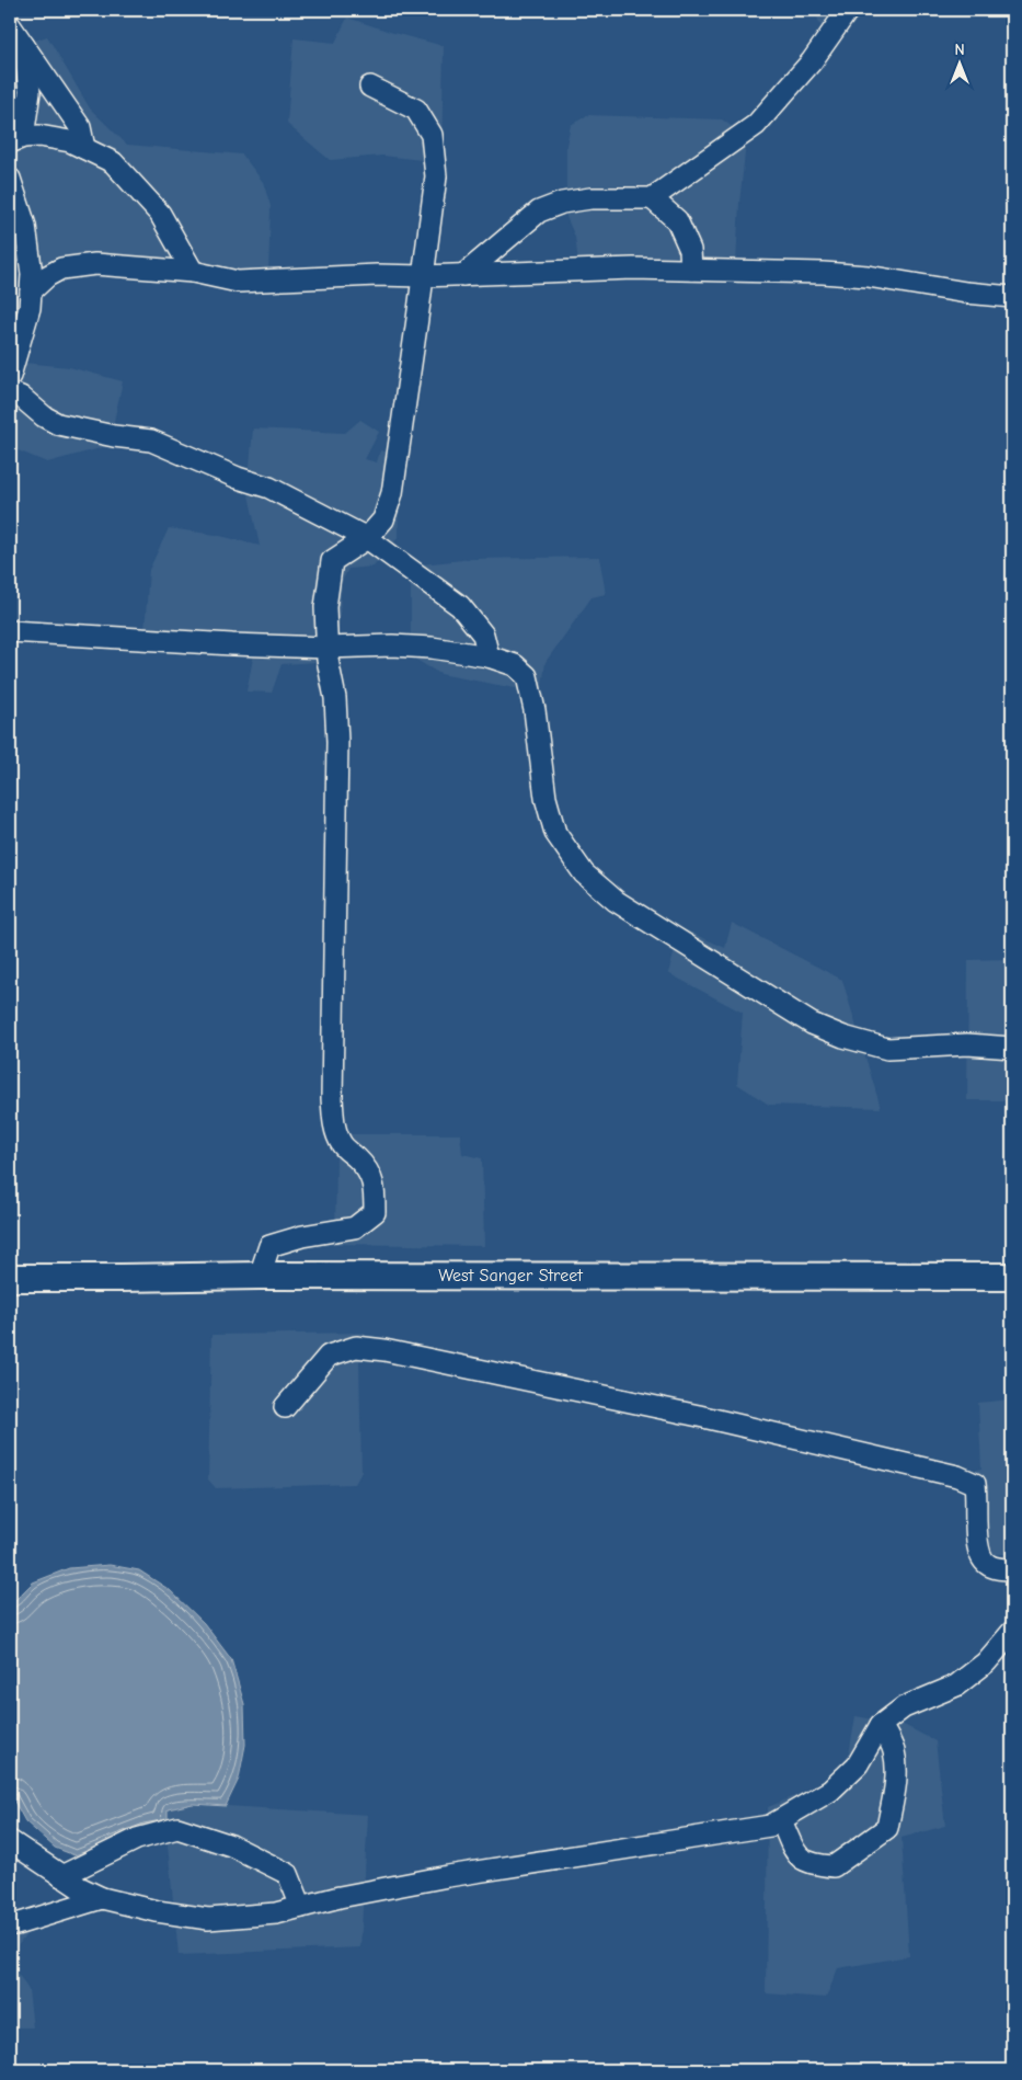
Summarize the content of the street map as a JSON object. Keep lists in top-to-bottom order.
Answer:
{
  "streets": {
    "main road": ["West Sanger Street"]
  },
  "north": "top"
}
